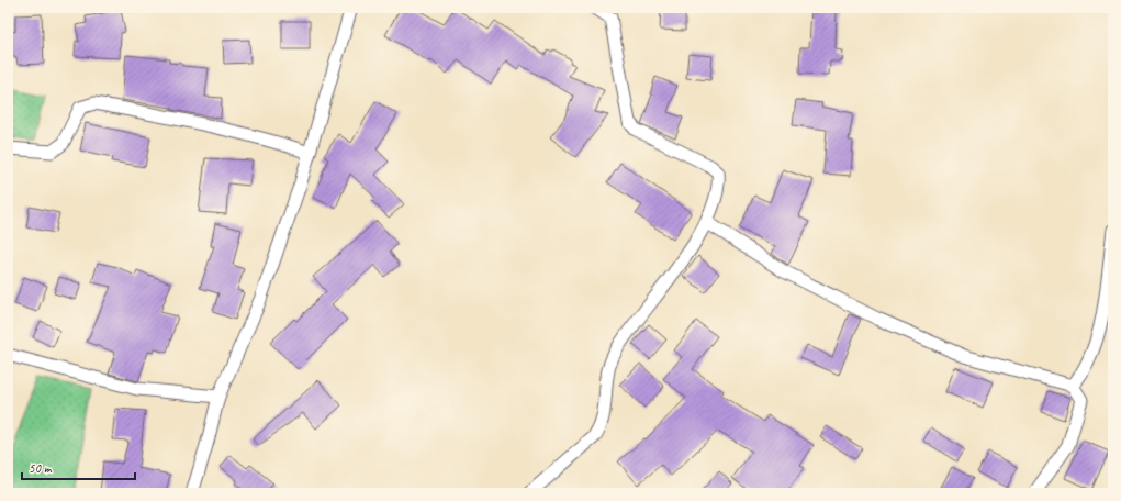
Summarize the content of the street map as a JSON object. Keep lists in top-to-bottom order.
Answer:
{
  "scale_bar": "50 m"
}
